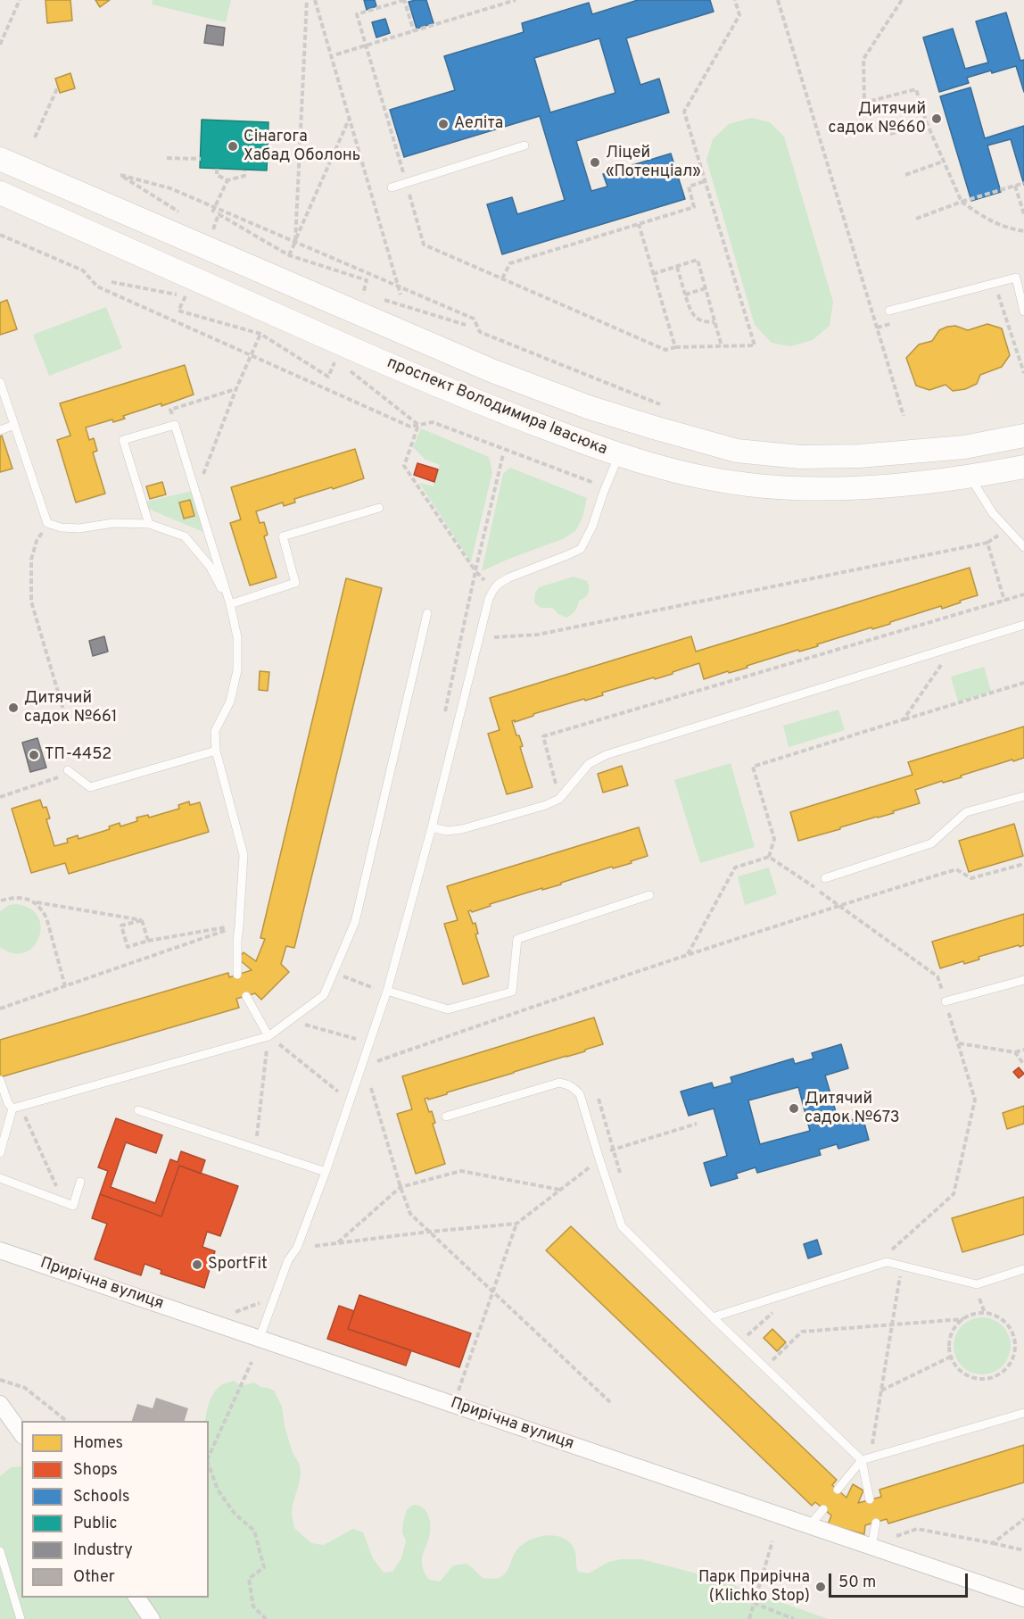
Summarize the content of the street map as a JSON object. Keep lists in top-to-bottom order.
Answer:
{
  "streets": {
    "main road": ["проспект Володимира Івасюка"],
    "street": ["Прирічна вулиця"]
  },
  "places": [
    "Дитячий садок №660",
    "Аеліта",
    "Сінагога Хабад Оболонь",
    "Ліцей «Потенціал»",
    "Дитячий садок №661",
    "ТП-4452",
    "Дитячий садок №673",
    "SportFit",
    "Парк Прирічна (Klichko Stop)"
  ],
  "legend": [
    "Homes",
    "Shops",
    "Schools",
    "Public",
    "Industry",
    "Other"
  ],
  "scale_bar": "50 m"
}
